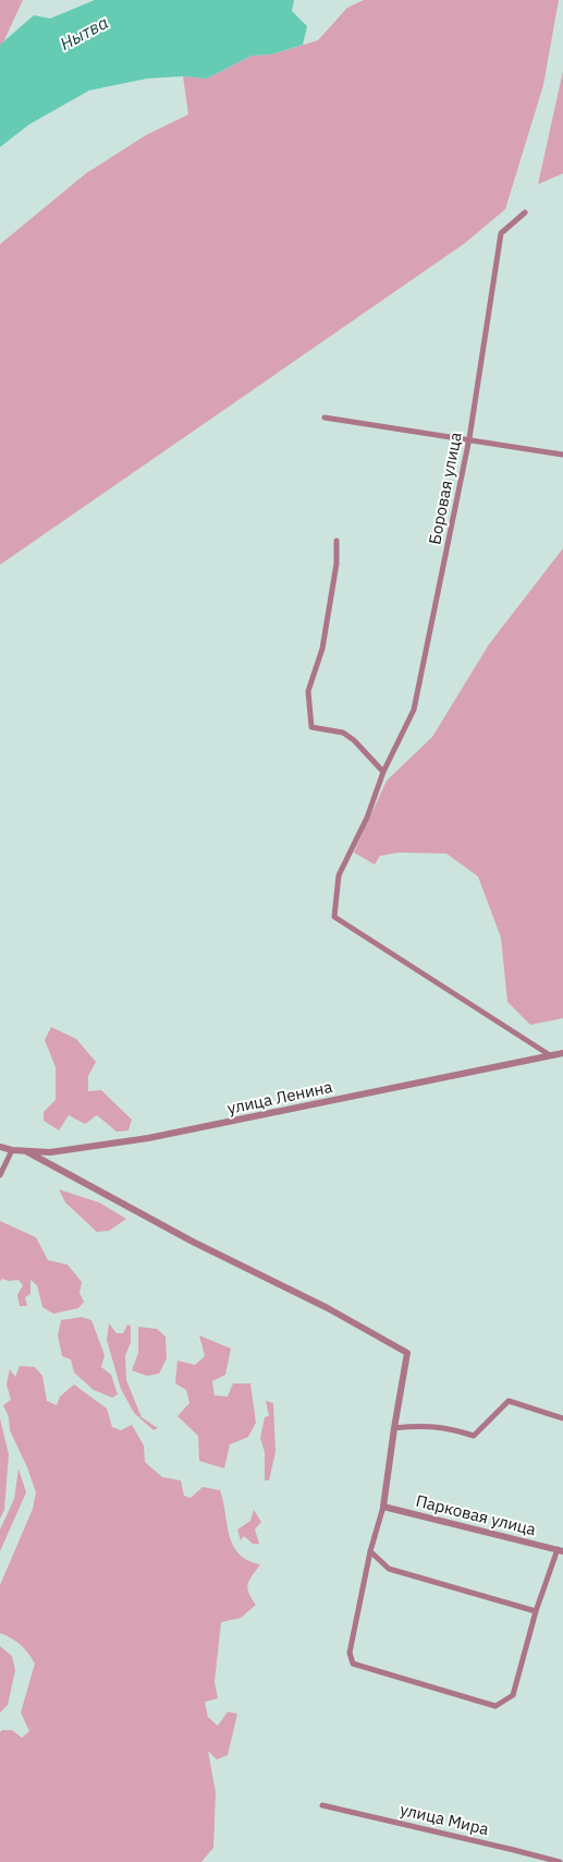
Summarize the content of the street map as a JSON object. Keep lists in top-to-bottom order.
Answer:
{
  "streets": {
    "street": [
      "Боровая улица",
      "улица Ленина",
      "Парковая улица",
      "улица Мира"
    ]
  },
  "crossings": [
    ["Боровая улица", "улица Ленина"]
  ],
  "water": ["Нытва"]
}
